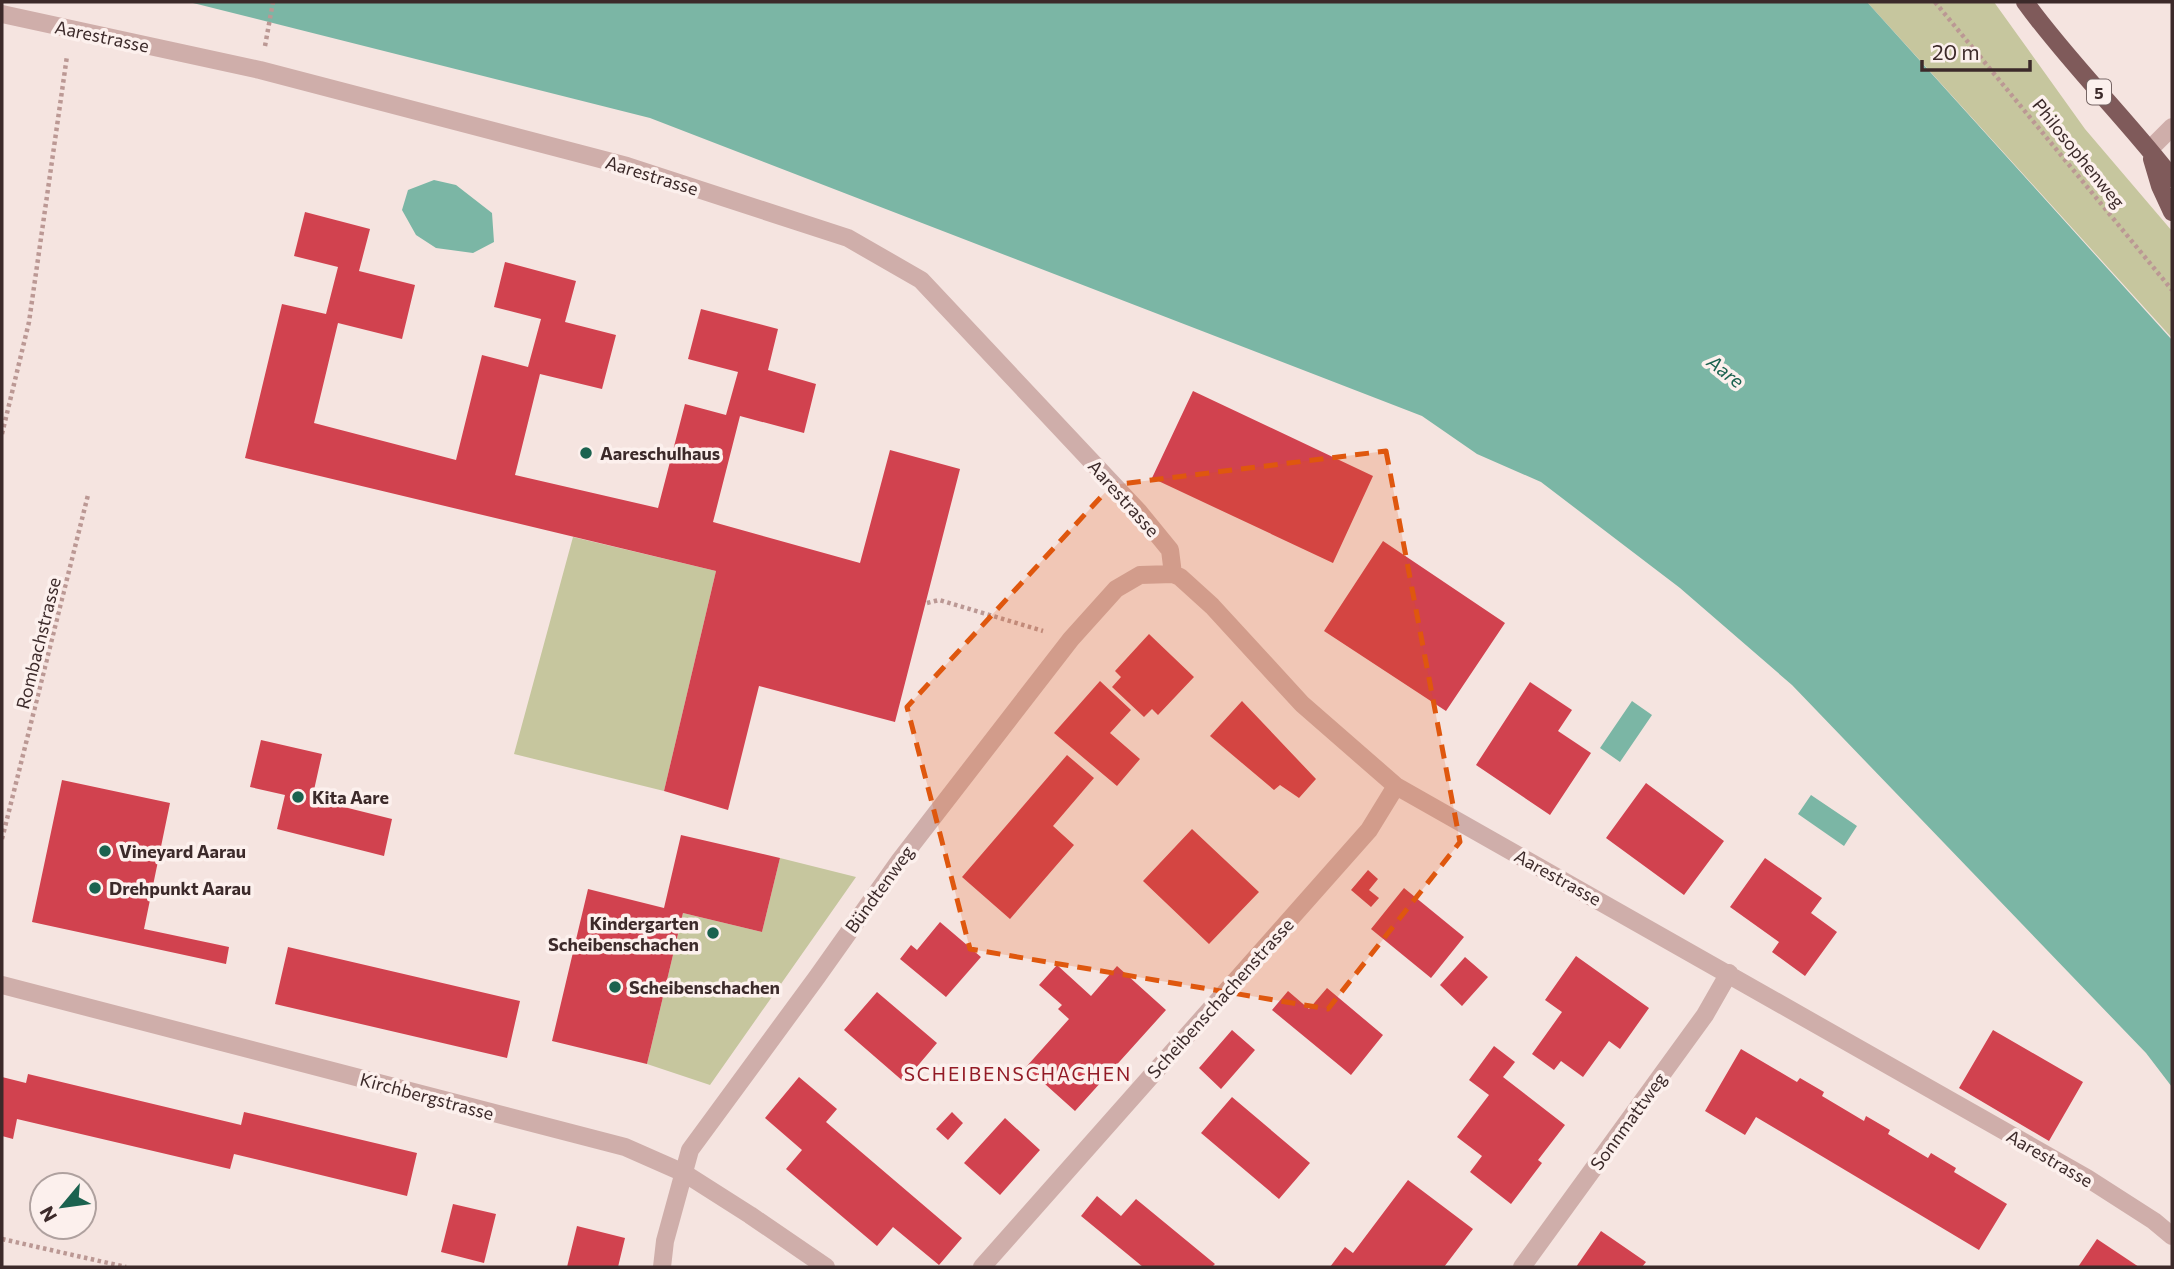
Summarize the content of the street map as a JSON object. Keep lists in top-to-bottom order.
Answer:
{
  "streets": {
    "main road": ["5"],
    "street": [
      "Aarestrasse",
      "Bündtenweg",
      "Scheibenschachenstrasse",
      "Kirchbergstrasse",
      "Sonnmattweg"
    ],
    "path": ["Philosophenweg", "Rombachstrasse"]
  },
  "crossings": [
    ["Aarestrasse", "Bündtenweg"],
    ["Aarestrasse", "Scheibenschachenstrasse"],
    ["Aarestrasse", "Sonnmattweg"],
    ["Bündtenweg", "Kirchbergstrasse"]
  ],
  "districts": ["SCHEIBENSCHACHEN"],
  "water": ["Aare"],
  "places": [
    "Aareschulhaus",
    "Kita Aare",
    "Vineyard Aarau",
    "Drehpunkt Aarau",
    "Kindergarten Scheibenschachen",
    "Scheibenschachen"
  ],
  "scale_bar": "20 m",
  "north": "bottom left"
}
